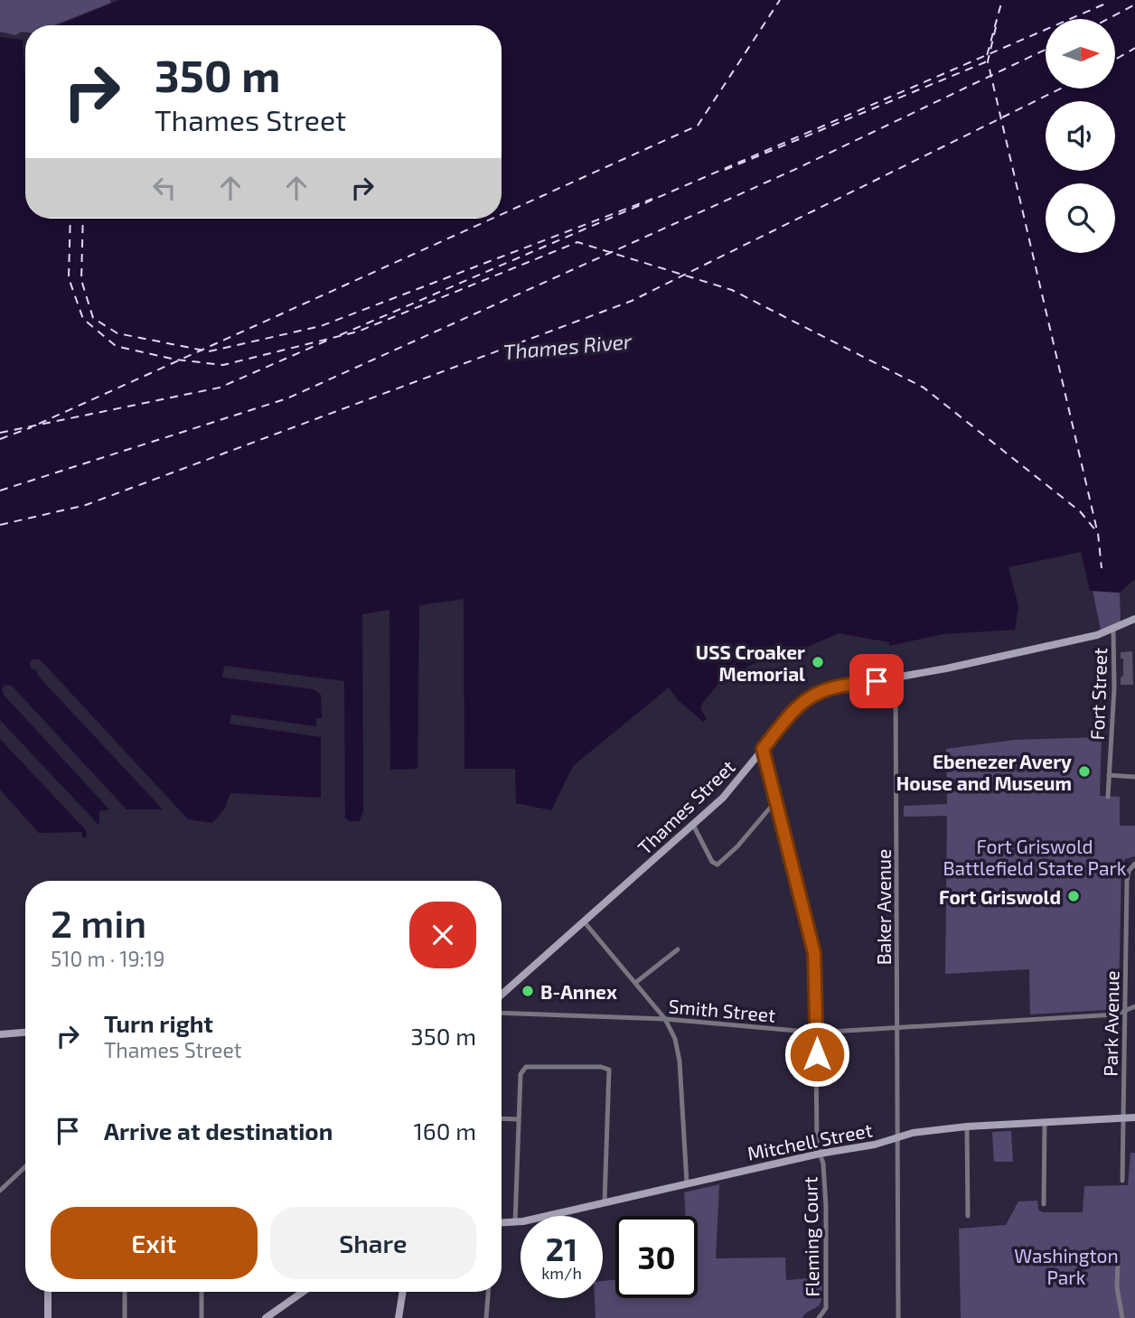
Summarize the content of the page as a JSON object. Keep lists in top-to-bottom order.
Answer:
{
  "streets": {
    "street": [
      "Fort Street",
      "Thames Street",
      "Baker Avenue",
      "Smith Street",
      "Park Avenue",
      "Mitchell Street",
      "Fleming Court"
    ]
  },
  "crossings": [
    ["Fort Street", "Thames Street"],
    ["Thames Street", "Baker Avenue"],
    ["Thames Street", "Fleming Court"],
    ["Baker Avenue", "Smith Street"],
    ["Baker Avenue", "Mitchell Street"],
    ["Smith Street", "Park Avenue"],
    ["Smith Street", "Fleming Court"],
    ["Park Avenue", "Mitchell Street"],
    ["Mitchell Street", "Fleming Court"]
  ],
  "water": ["Thames River"],
  "parks": ["Fort Griswold Battlefield State Park", "Washington Park"],
  "places": [
    "USS Croaker Memorial",
    "Ebenezer Avery House and Museum",
    "Fort Griswold",
    "B-Annex"
  ],
  "north": "right",
  "page": {
    "turn": ["350 m", "Thames Street"],
    "heading": ["2 min", "510 m · 19:19"],
    "list": [
      {
        "name": "Turn right",
        "note": "Thames Street",
        "value": "350 m"
      },
      {
        "name": "Arrive at destination",
        "value": "160 m"
      }
    ],
    "buttons": ["Exit", "Share"],
    "speed": "21 km/h",
    "limit": "30"
  }
}
